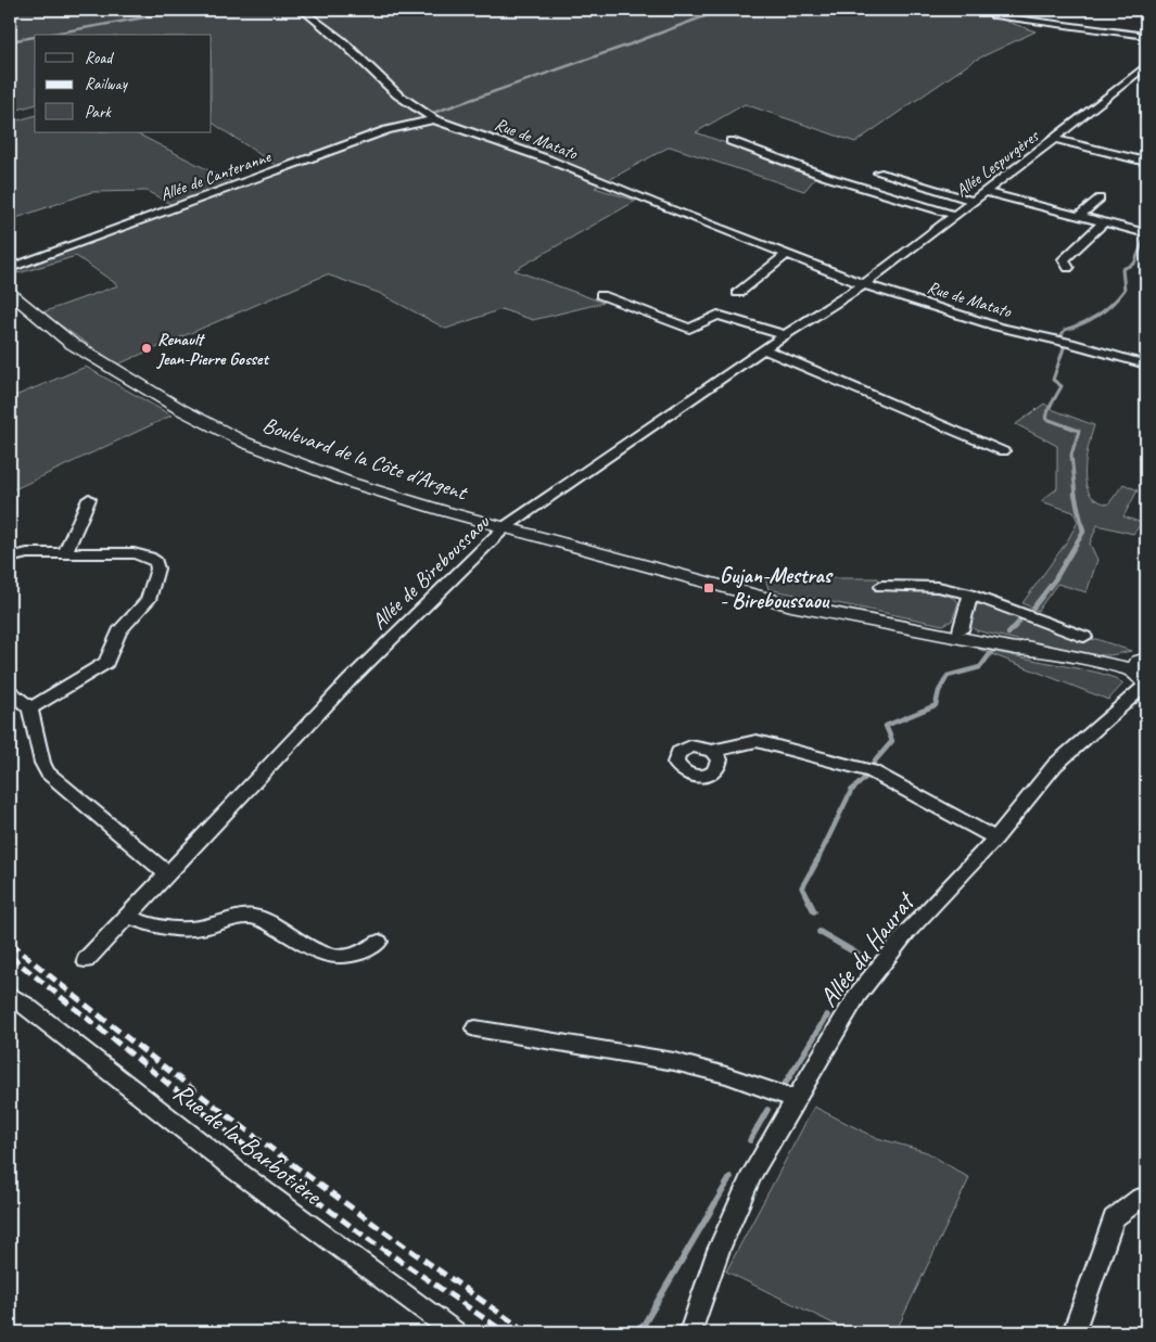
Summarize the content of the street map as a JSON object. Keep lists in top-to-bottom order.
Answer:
{
  "streets": {
    "main road": ["Boulevard de la Côte d'Argent"],
    "street": [
      "Rue de Matato",
      "Allée Lespurgères",
      "Allée de Canteranne",
      "Allée de Bireboussaou",
      "Allée du Haurat",
      "Rue de la Barbotière"
    ]
  },
  "crossings": [
    ["Rue de Matato", "Allée Lespurgères"],
    ["Rue de Matato", "Allée de Canteranne"],
    ["Rue de Matato", "Allée de Bireboussaou"],
    ["Allée Lespurgères", "Allée de Bireboussaou"],
    ["Boulevard de la Côte d'Argent", "Allée de Bireboussaou"],
    ["Boulevard de la Côte d'Argent", "Allée du Haurat"]
  ],
  "places": {
    "other": ["Renault Jean-Pierre Gosset"],
    "transit": ["Gujan-Mestras - Bireboussaou"]
  },
  "legend": ["Road", "Railway", "Park"]
}
